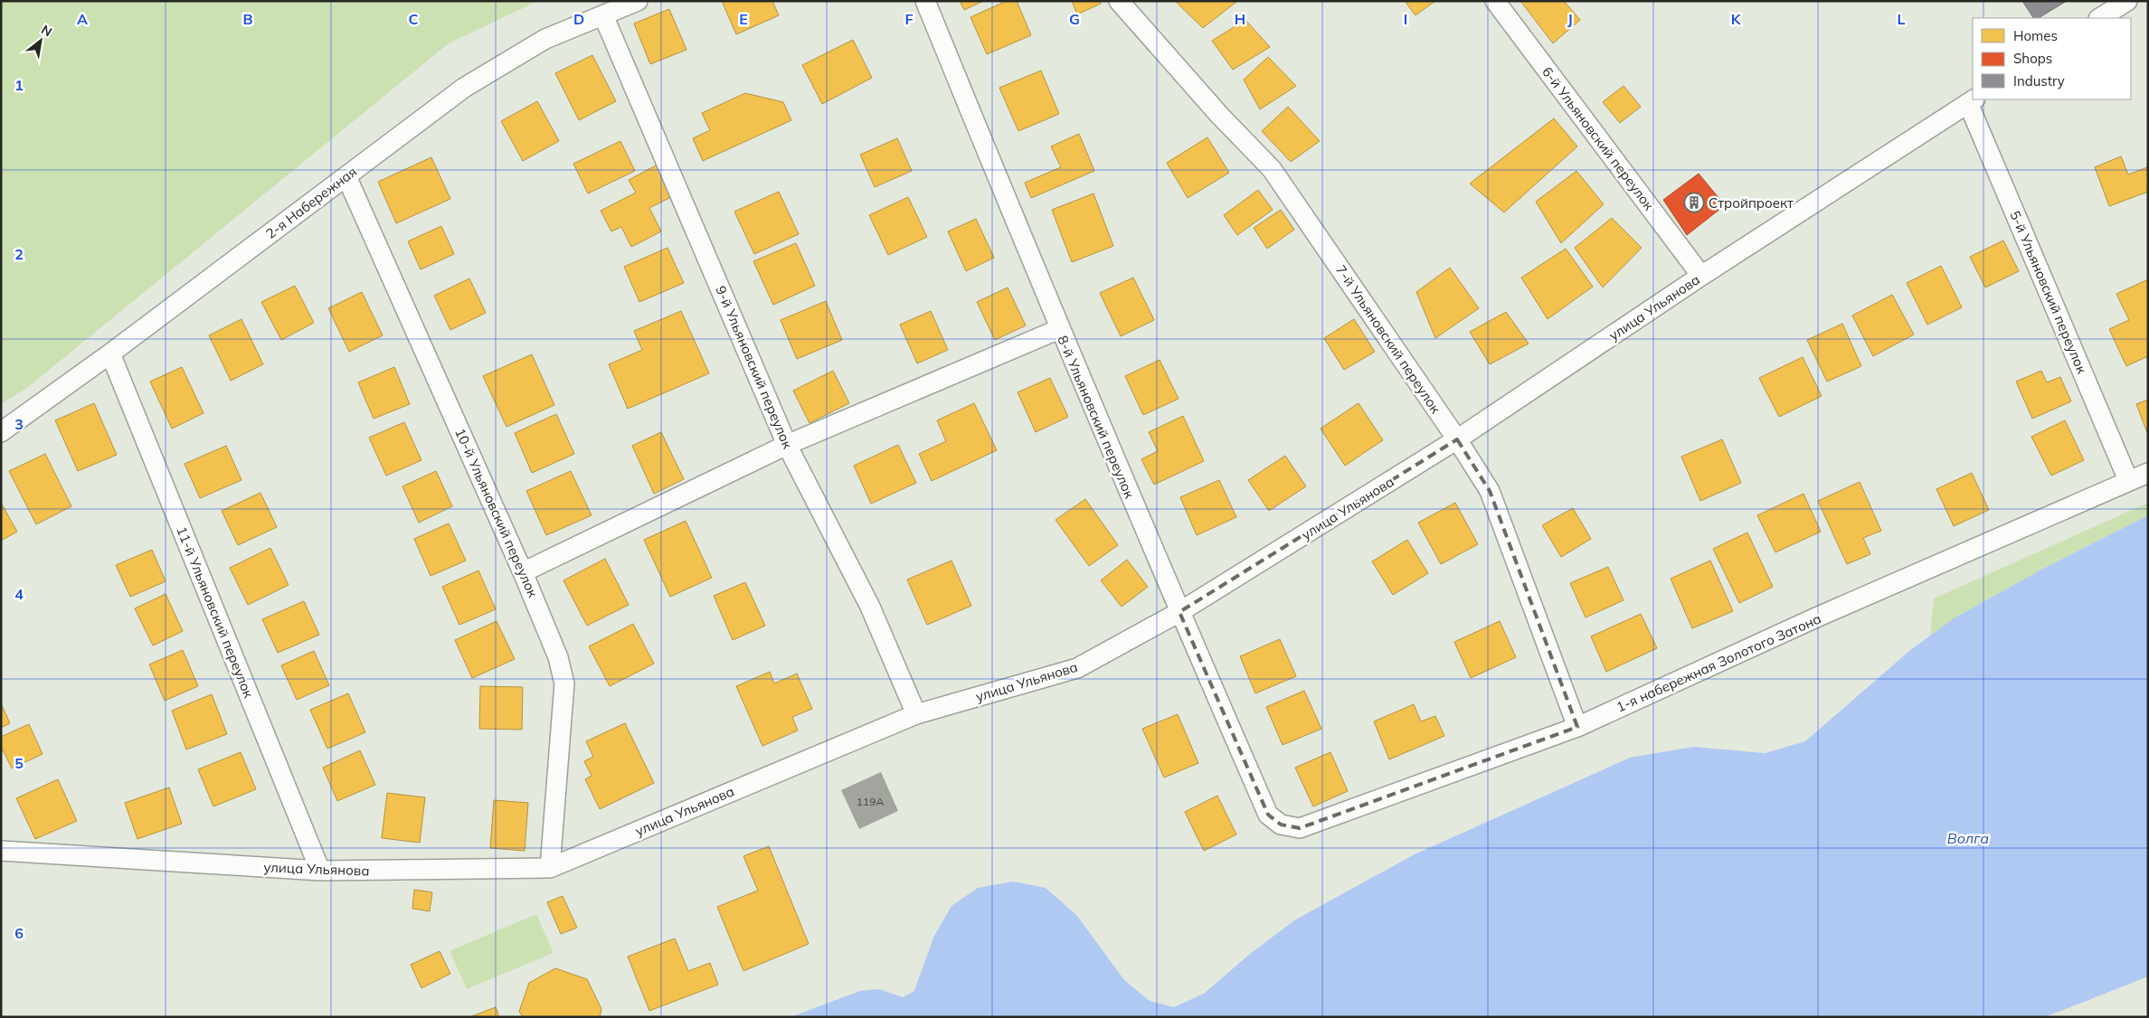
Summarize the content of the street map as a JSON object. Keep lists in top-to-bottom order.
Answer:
{
  "streets": {
    "street": [
      "6-й Ульяновский переулок",
      "2-я Набережная",
      "5-й Ульяновский переулок",
      "улица Ульянова",
      "7-й Ульяновский переулок",
      "9-й Ульяновский переулок",
      "8-й Ульяновский переулок",
      "10-й Ульяновский переулок",
      "11-й Ульяновский переулок",
      "1-я набережная Золотого Затона"
    ]
  },
  "crossings": [
    ["6-й Ульяновский переулок", "улица Ульянова"],
    ["2-я Набережная", "9-й Ульяновский переулок"],
    ["2-я Набережная", "10-й Ульяновский переулок"],
    ["2-я Набережная", "11-й Ульяновский переулок"],
    ["5-й Ульяновский переулок", "улица Ульянова"],
    ["5-й Ульяновский переулок", "1-я набережная Золотого Затона"],
    ["улица Ульянова", "7-й Ульяновский переулок"],
    ["улица Ульянова", "9-й Ульяновский переулок"],
    ["улица Ульянова", "8-й Ульяновский переулок"],
    ["улица Ульянова", "10-й Ульяновский переулок"],
    ["улица Ульянова", "11-й Ульяновский переулок"],
    ["7-й Ульяновский переулок", "1-я набережная Золотого Затона"],
    ["8-й Ульяновский переулок", "1-я набережная Золотого Затона"]
  ],
  "water": ["Волга"],
  "places": {
    "building": ["Стройпроект"]
  },
  "house_numbers": ["119А"],
  "legend": ["Homes", "Shops", "Industry"],
  "north": "top right",
  "grid": {
    "columns": [
      "A",
      "B",
      "C",
      "D",
      "E",
      "F",
      "G",
      "H",
      "I",
      "J",
      "K",
      "L"
    ],
    "rows": [
      "1",
      "2",
      "3",
      "4",
      "5",
      "6"
    ]
  }
}
